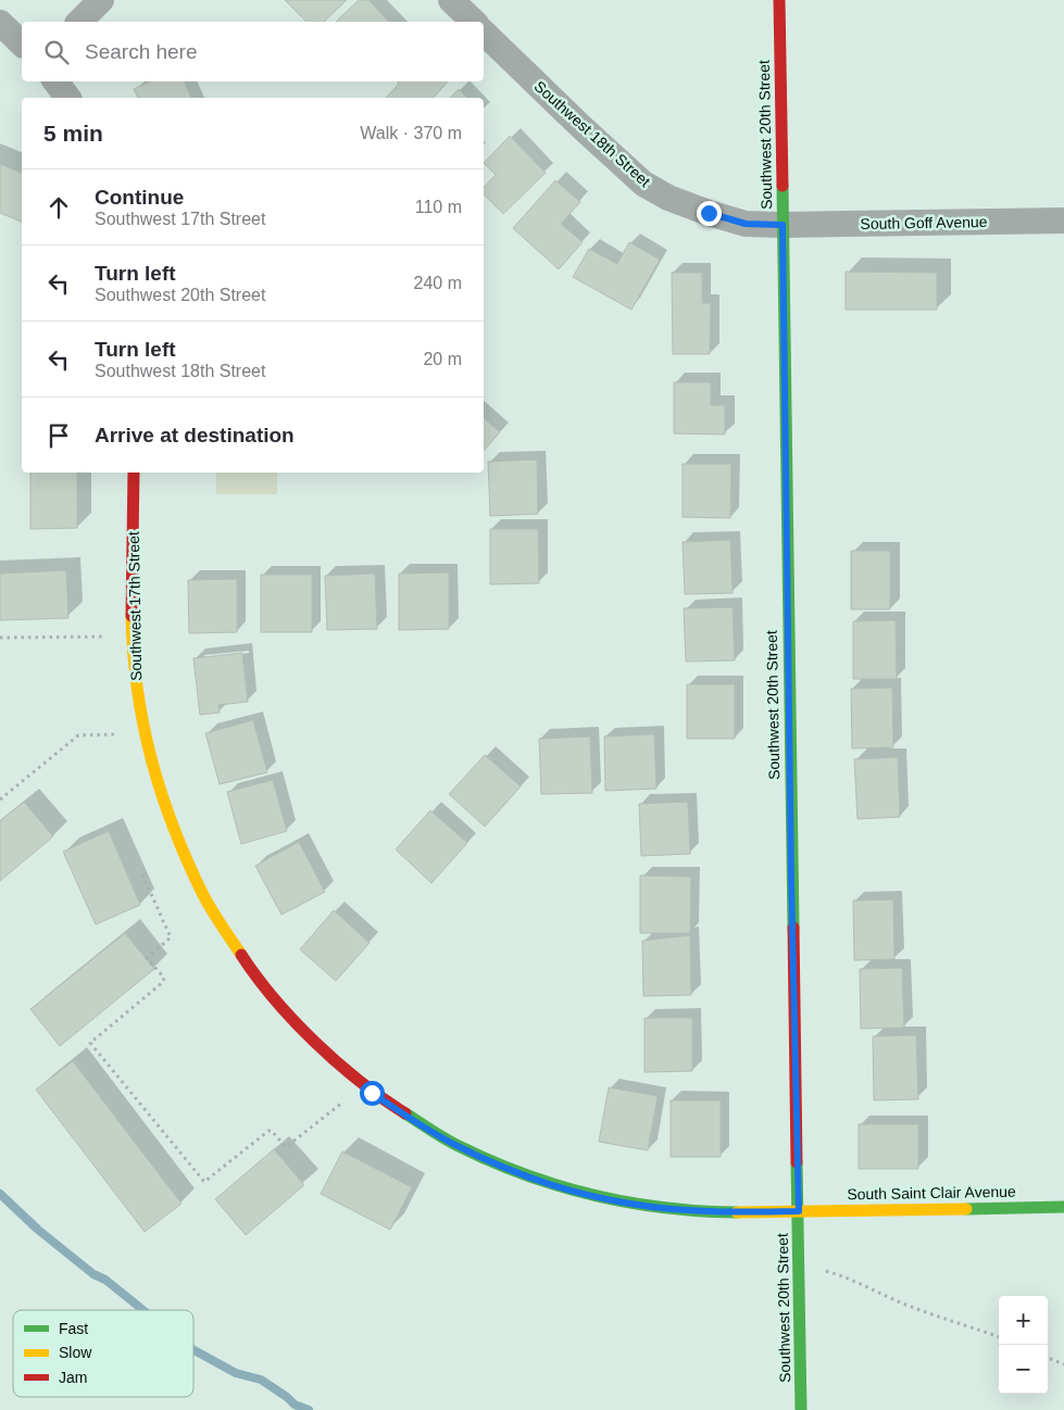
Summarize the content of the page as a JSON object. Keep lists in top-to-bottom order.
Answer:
{
  "streets": {
    "street": [
      "Southwest 18th Street",
      "Southwest 20th Street",
      "South Goff Avenue",
      "Southwest 17th Street",
      "South Saint Clair Avenue"
    ]
  },
  "crossings": [
    ["Southwest 18th Street", "Southwest 20th Street"],
    ["Southwest 18th Street", "South Goff Avenue"],
    ["Southwest 20th Street", "South Goff Avenue"],
    ["Southwest 20th Street", "Southwest 17th Street"],
    ["Southwest 20th Street", "South Saint Clair Avenue"],
    ["Southwest 17th Street", "South Saint Clair Avenue"]
  ],
  "legend": ["Fast", "Slow", "Jam"],
  "page": {
    "search": "Search here",
    "heading": ["5 min", "Walk · 370 m"],
    "list": [
      ["Continue", "Southwest 17th Street", "110 m"],
      ["Turn left", "Southwest 20th Street", "240 m"],
      ["Turn left", "Southwest 18th Street", "20 m"],
      "Arrive at destination"
    ],
    "map_buttons": ["+", "−"]
  }
}
